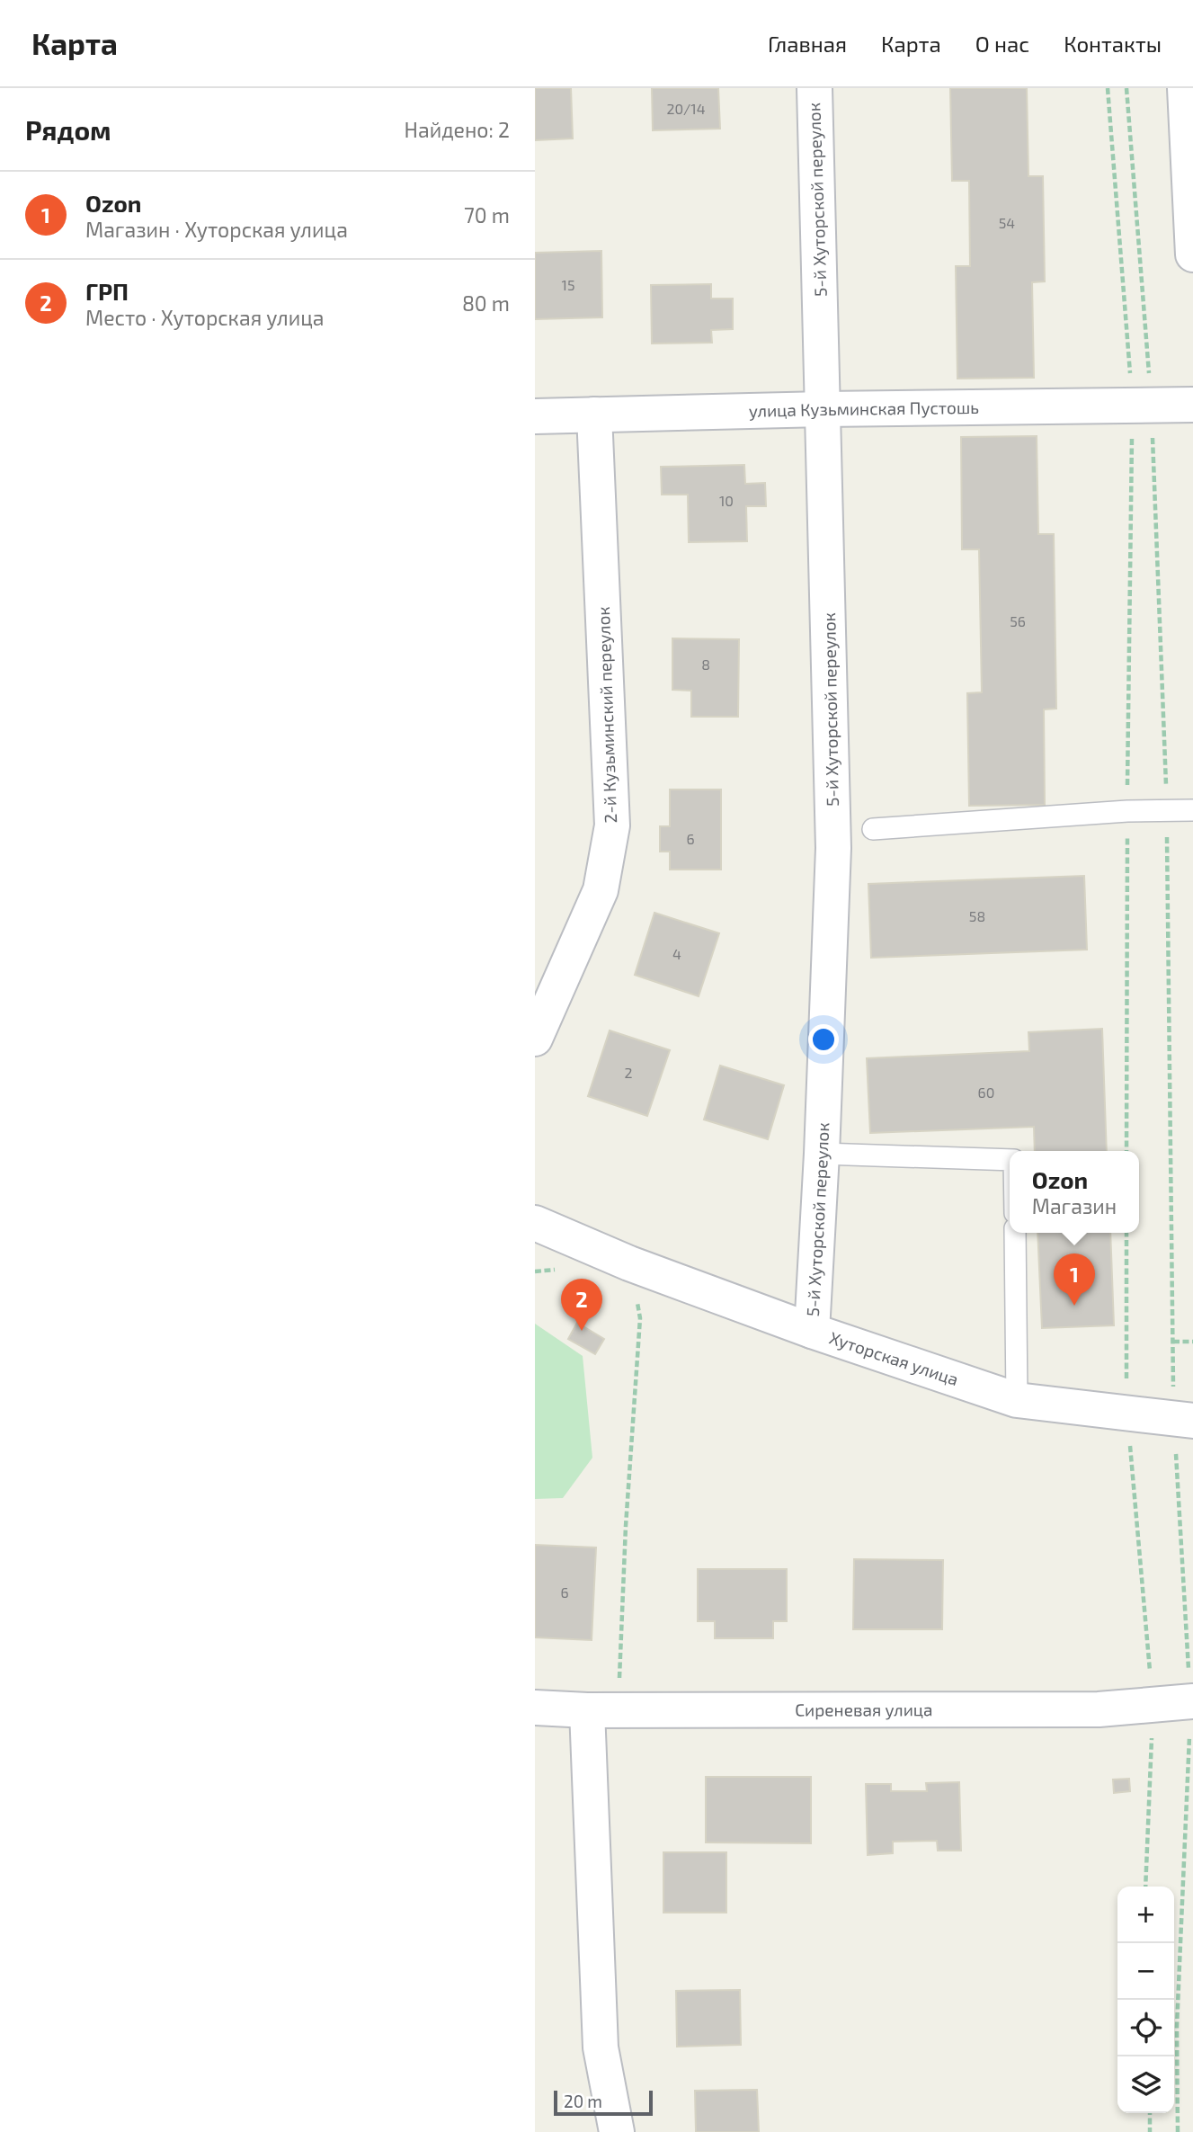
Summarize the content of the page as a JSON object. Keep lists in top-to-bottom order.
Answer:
{
  "streets": {
    "street": [
      "5-й Хуторской переулок",
      "улица Кузьминская Пустошь",
      "2-й Кузьминский переулок",
      "Хуторская улица",
      "Сиреневая улица"
    ]
  },
  "crossings": [
    ["5-й Хуторской переулок", "улица Кузьминская Пустошь"],
    ["5-й Хуторской переулок", "Хуторская улица"],
    ["улица Кузьминская Пустошь", "2-й Кузьминский переулок"]
  ],
  "house_numbers": [
    "20/14",
    "54",
    "15",
    "10",
    "56",
    "8",
    "6",
    "58",
    "4",
    "2",
    "60",
    "6"
  ],
  "scale_bar": "20 m",
  "page": {
    "header": "Карта",
    "nav": [
      "Главная",
      "Карта",
      "О нас",
      "Контакты"
    ],
    "heading": ["Рядом", "Найдено: 2"],
    "list": [
      {
        "mark": "1",
        "name": "Ozon",
        "note": "Магазин · Хуторская улица",
        "value": "70 m"
      },
      {
        "mark": "2",
        "name": "ГРП",
        "note": "Место · Хуторская улица",
        "value": "80 m"
      }
    ],
    "popup": ["Ozon", "Магазин"],
    "pins": ["1", "2"],
    "map_buttons": ["+", "−"],
    "scale": "20 m"
  }
}
